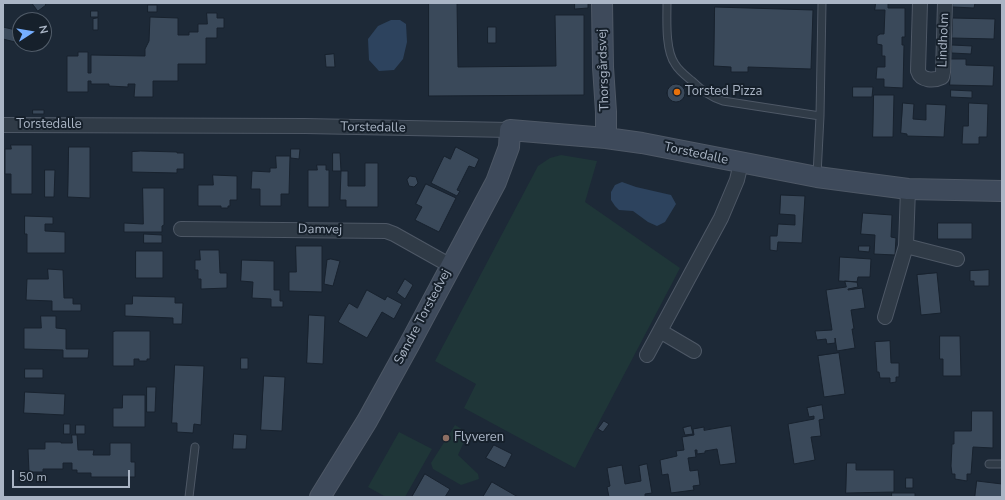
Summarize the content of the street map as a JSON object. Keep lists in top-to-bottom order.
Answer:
{
  "streets": {
    "street": [
      "Lindholm",
      "Thorsgårdsvej",
      "Torstedalle",
      "Damvej",
      "Søndre Torstedvej"
    ]
  },
  "crossings": [
    ["Thorsgårdsvej", "Torstedalle"],
    ["Torstedalle", "Søndre Torstedvej"],
    ["Damvej", "Søndre Torstedvej"]
  ],
  "places": ["Torsted Pizza", "Flyveren"],
  "scale_bar": "50 m",
  "north": "right"
}
